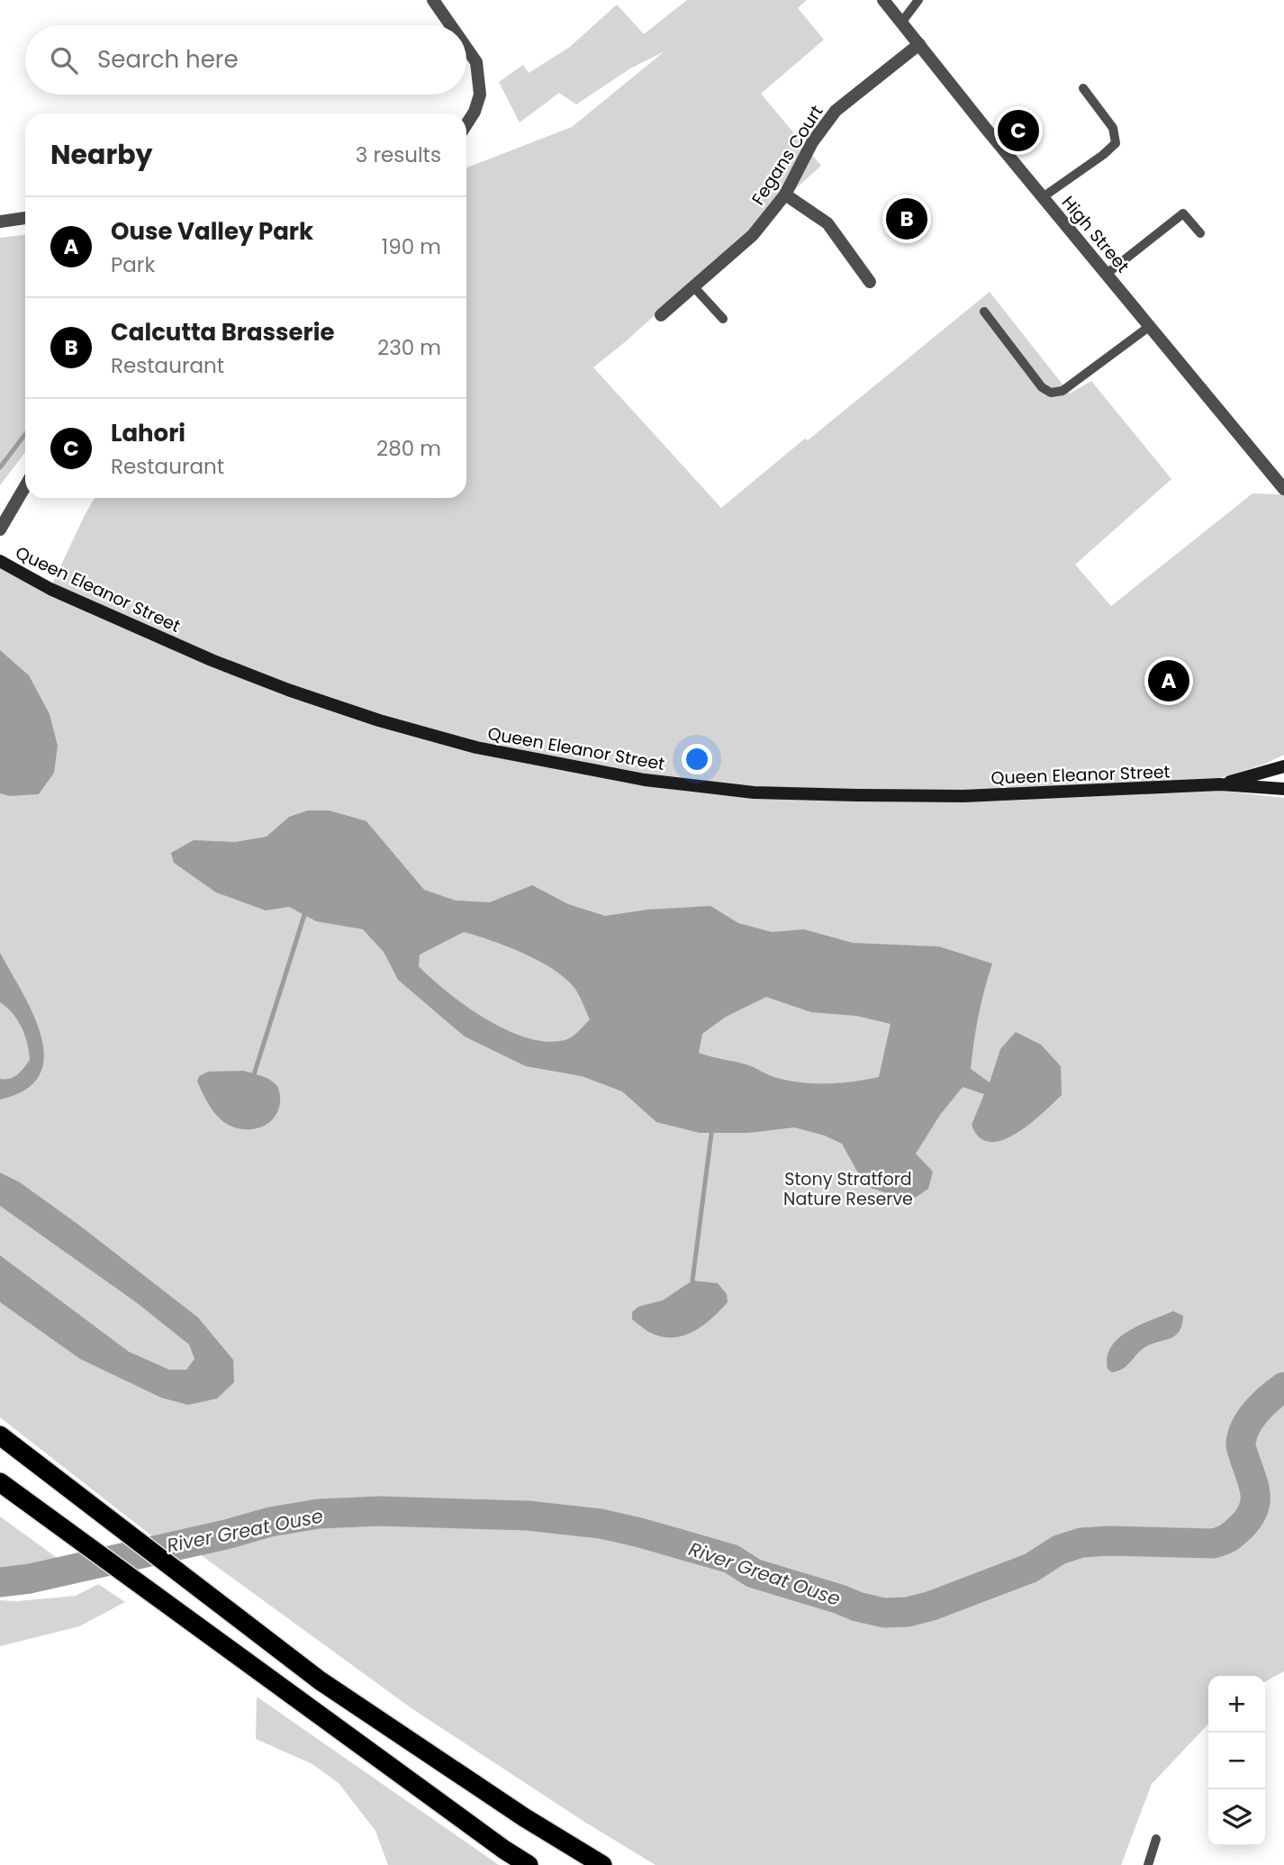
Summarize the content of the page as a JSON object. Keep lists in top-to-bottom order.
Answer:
{
  "streets": {
    "street": ["Fegans Court", "High Street", "Queen Eleanor Street"]
  },
  "crossings": [
    ["Fegans Court", "High Street"]
  ],
  "water": ["River Great Ouse"],
  "parks": ["Stony Stratford Nature Reserve"],
  "page": {
    "search": "Search here",
    "pins": ["C", "B", "A"],
    "heading": ["Nearby", "3 results"],
    "list": [
      {
        "mark": "A",
        "name": "Ouse Valley Park",
        "note": "Park",
        "value": "190 m"
      },
      {
        "mark": "B",
        "name": "Calcutta Brasserie",
        "note": "Restaurant",
        "value": "230 m"
      },
      {
        "mark": "C",
        "name": "Lahori",
        "note": "Restaurant",
        "value": "280 m"
      }
    ],
    "map_buttons": ["+", "−"]
  }
}
